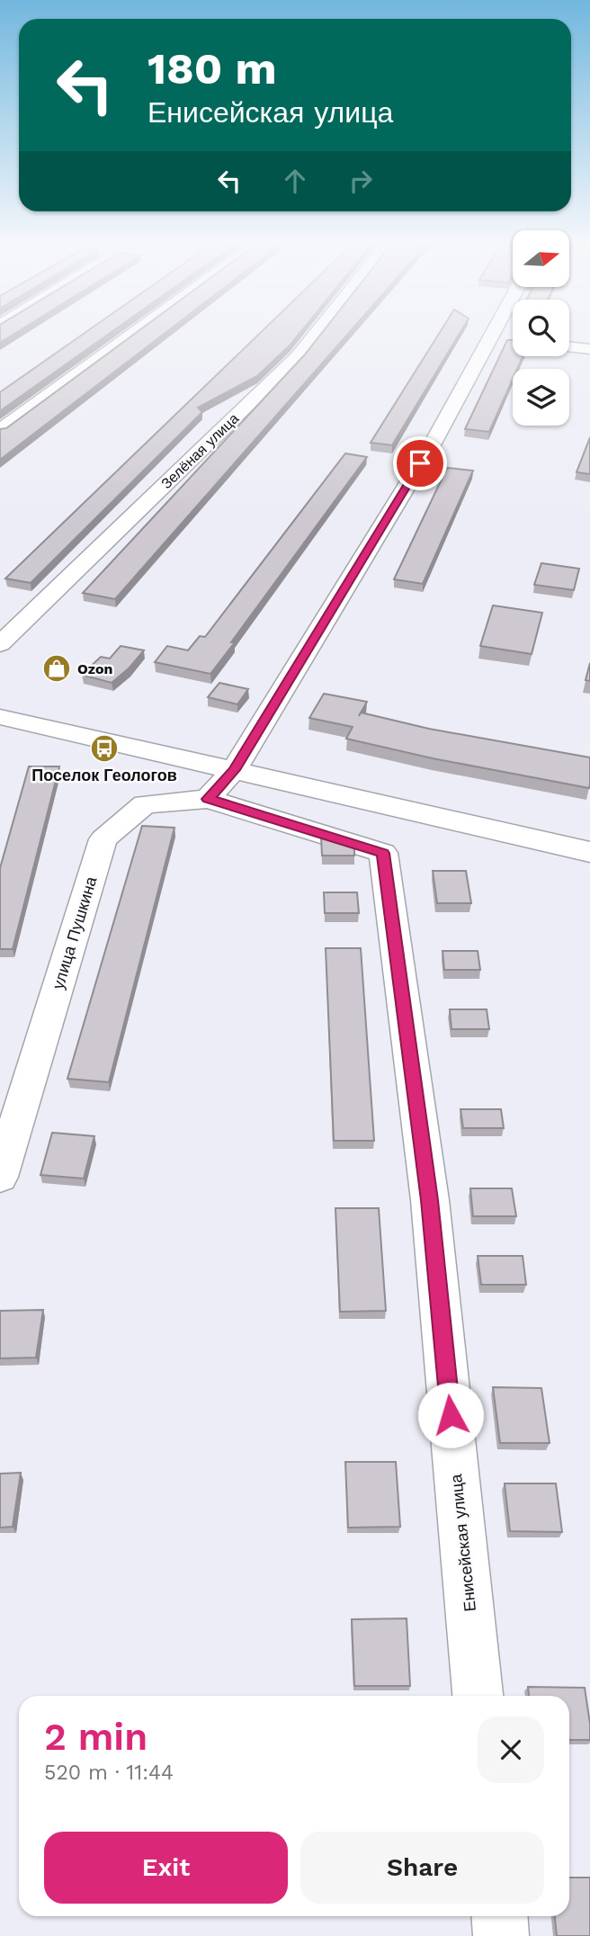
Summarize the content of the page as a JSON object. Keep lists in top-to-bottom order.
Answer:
{
  "streets": {
    "street": ["Зелёная улица", "улица Пушкина", "Енисейская улица"]
  },
  "crossings": [
    ["улица Пушкина", "Енисейская улица"]
  ],
  "places": {
    "shop": ["Ozon"],
    "bus stop": ["Поселок Геологов"]
  },
  "north": "right",
  "page": {
    "turn": ["180 m", "Енисейская улица"],
    "heading": ["2 min", "520 m · 11:44"],
    "buttons": ["Exit", "Share"]
  }
}
